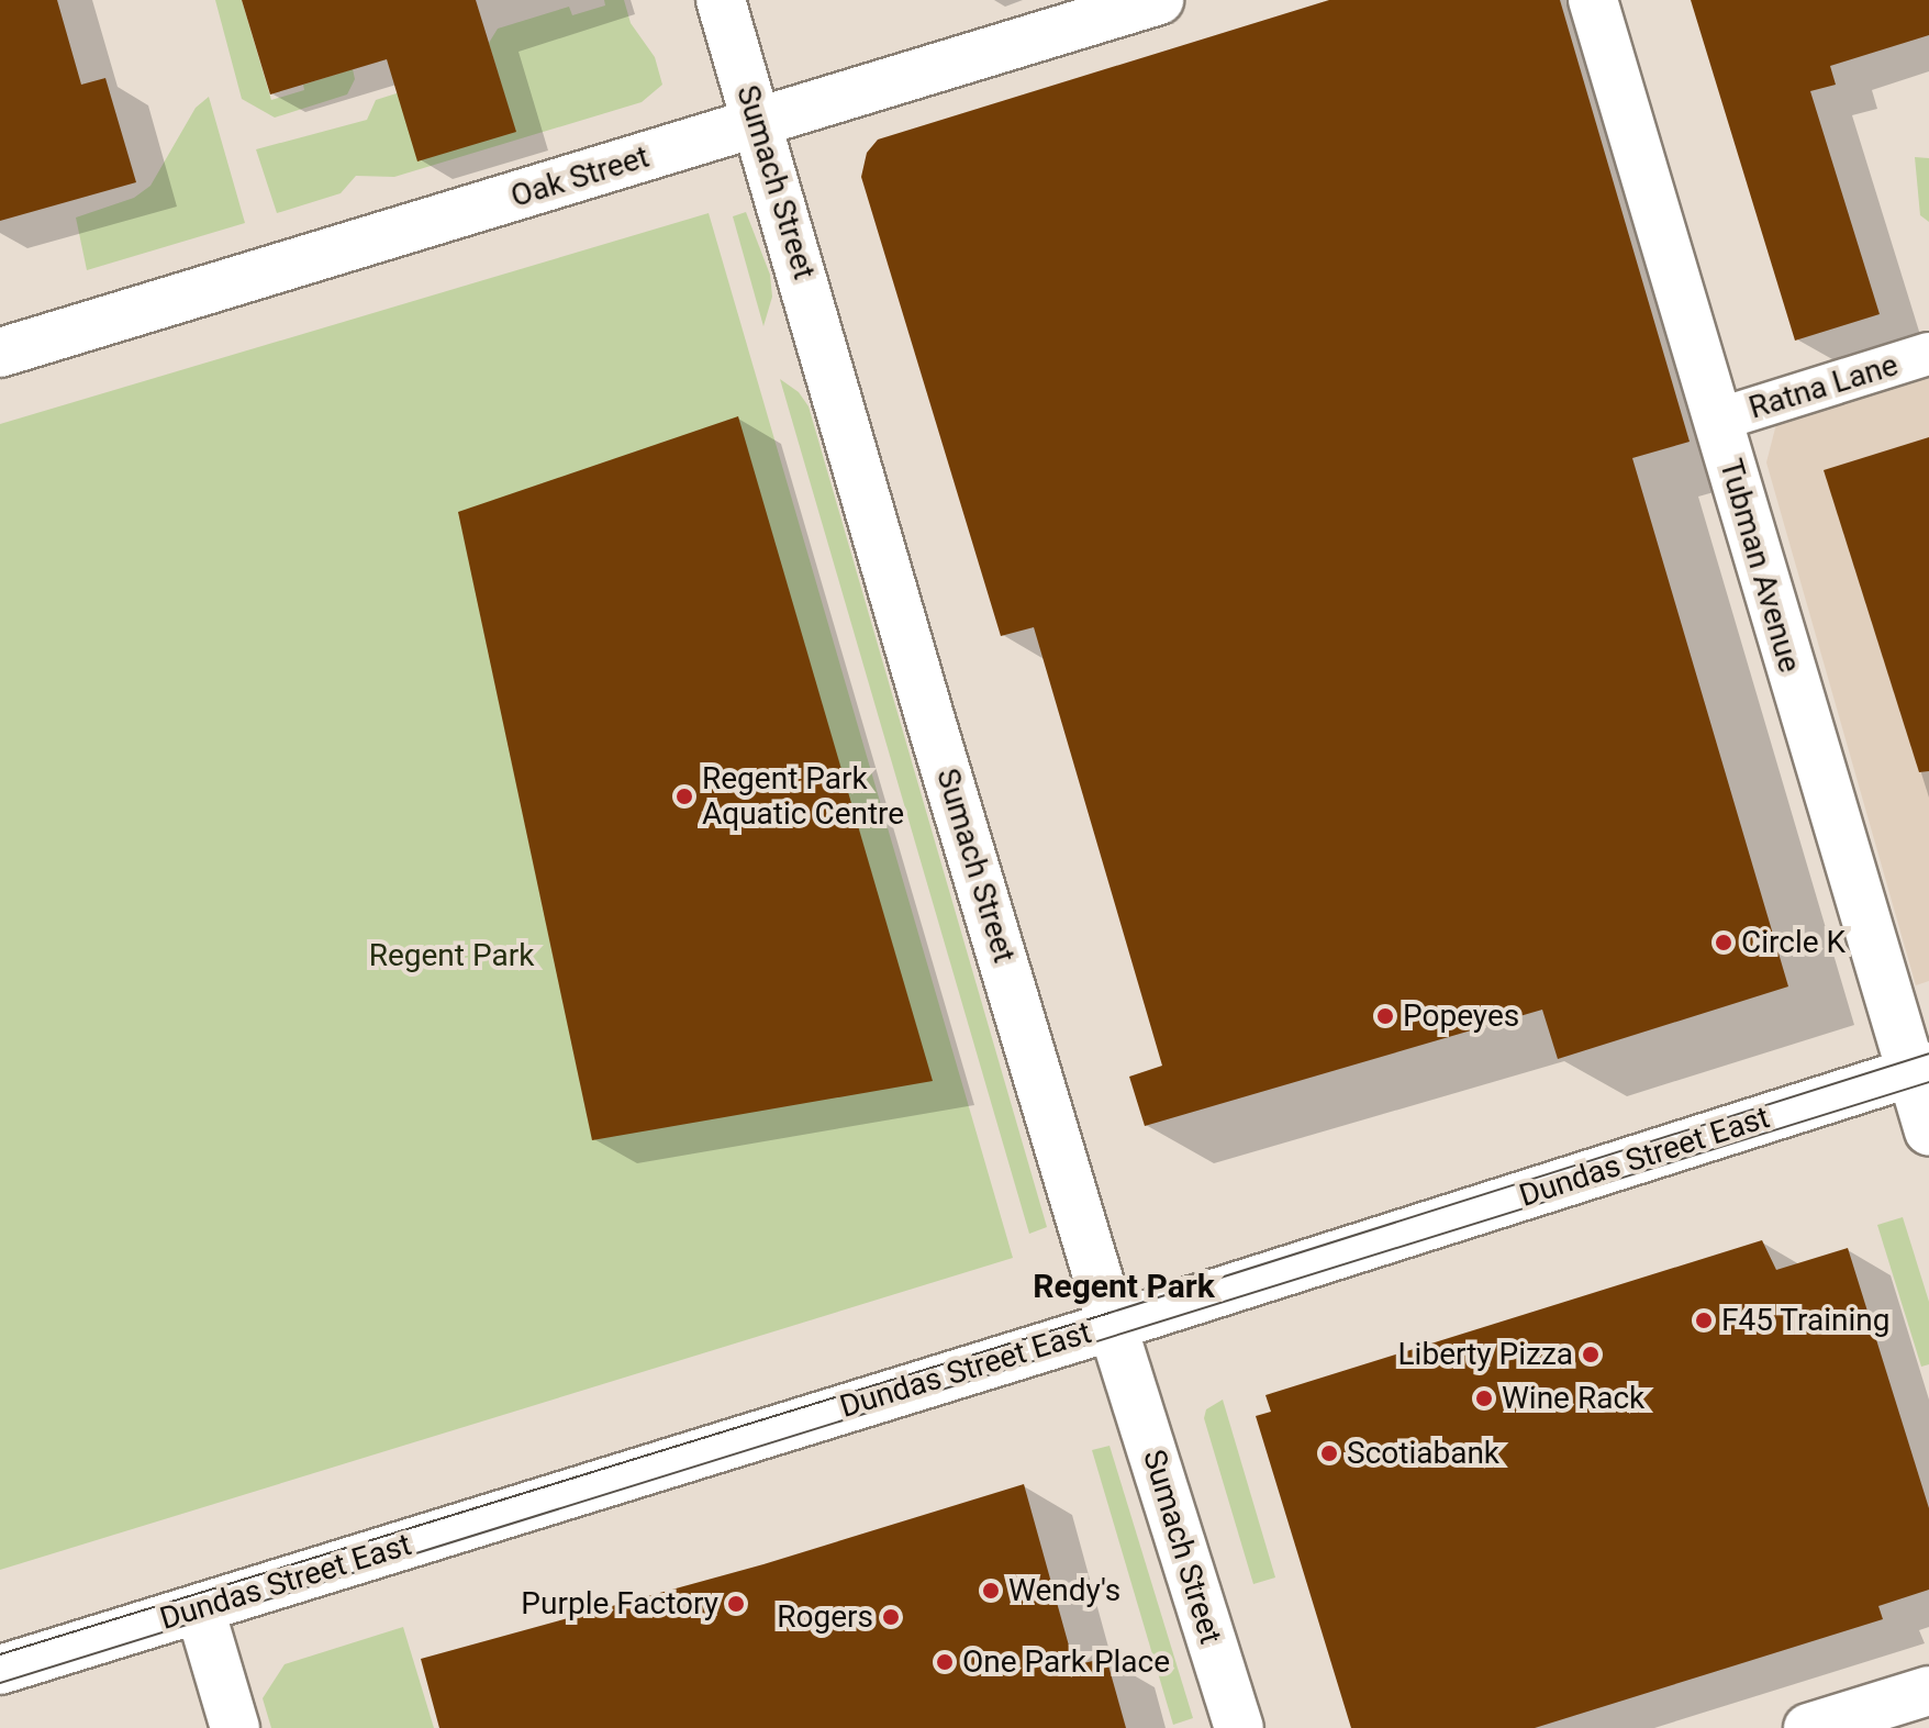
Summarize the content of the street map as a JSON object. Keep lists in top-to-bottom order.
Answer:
{
  "streets": {
    "street": [
      "Oak Street",
      "Sumach Street",
      "Ratna Lane",
      "Tubman Avenue",
      "Dundas Street East"
    ]
  },
  "crossings": [
    ["Oak Street", "Sumach Street"],
    ["Sumach Street", "Dundas Street East"],
    ["Ratna Lane", "Tubman Avenue"],
    ["Tubman Avenue", "Dundas Street East"]
  ],
  "districts": ["Regent Park"],
  "parks": ["Regent Park"],
  "places": [
    "Regent Park Aquatic Centre",
    "Circle K",
    "Popeyes",
    "F45 Training",
    "Liberty Pizza",
    "Wine Rack",
    "Scotiabank",
    "Wendy's",
    "Purple Factory",
    "Rogers",
    "One Park Place"
  ]
}
